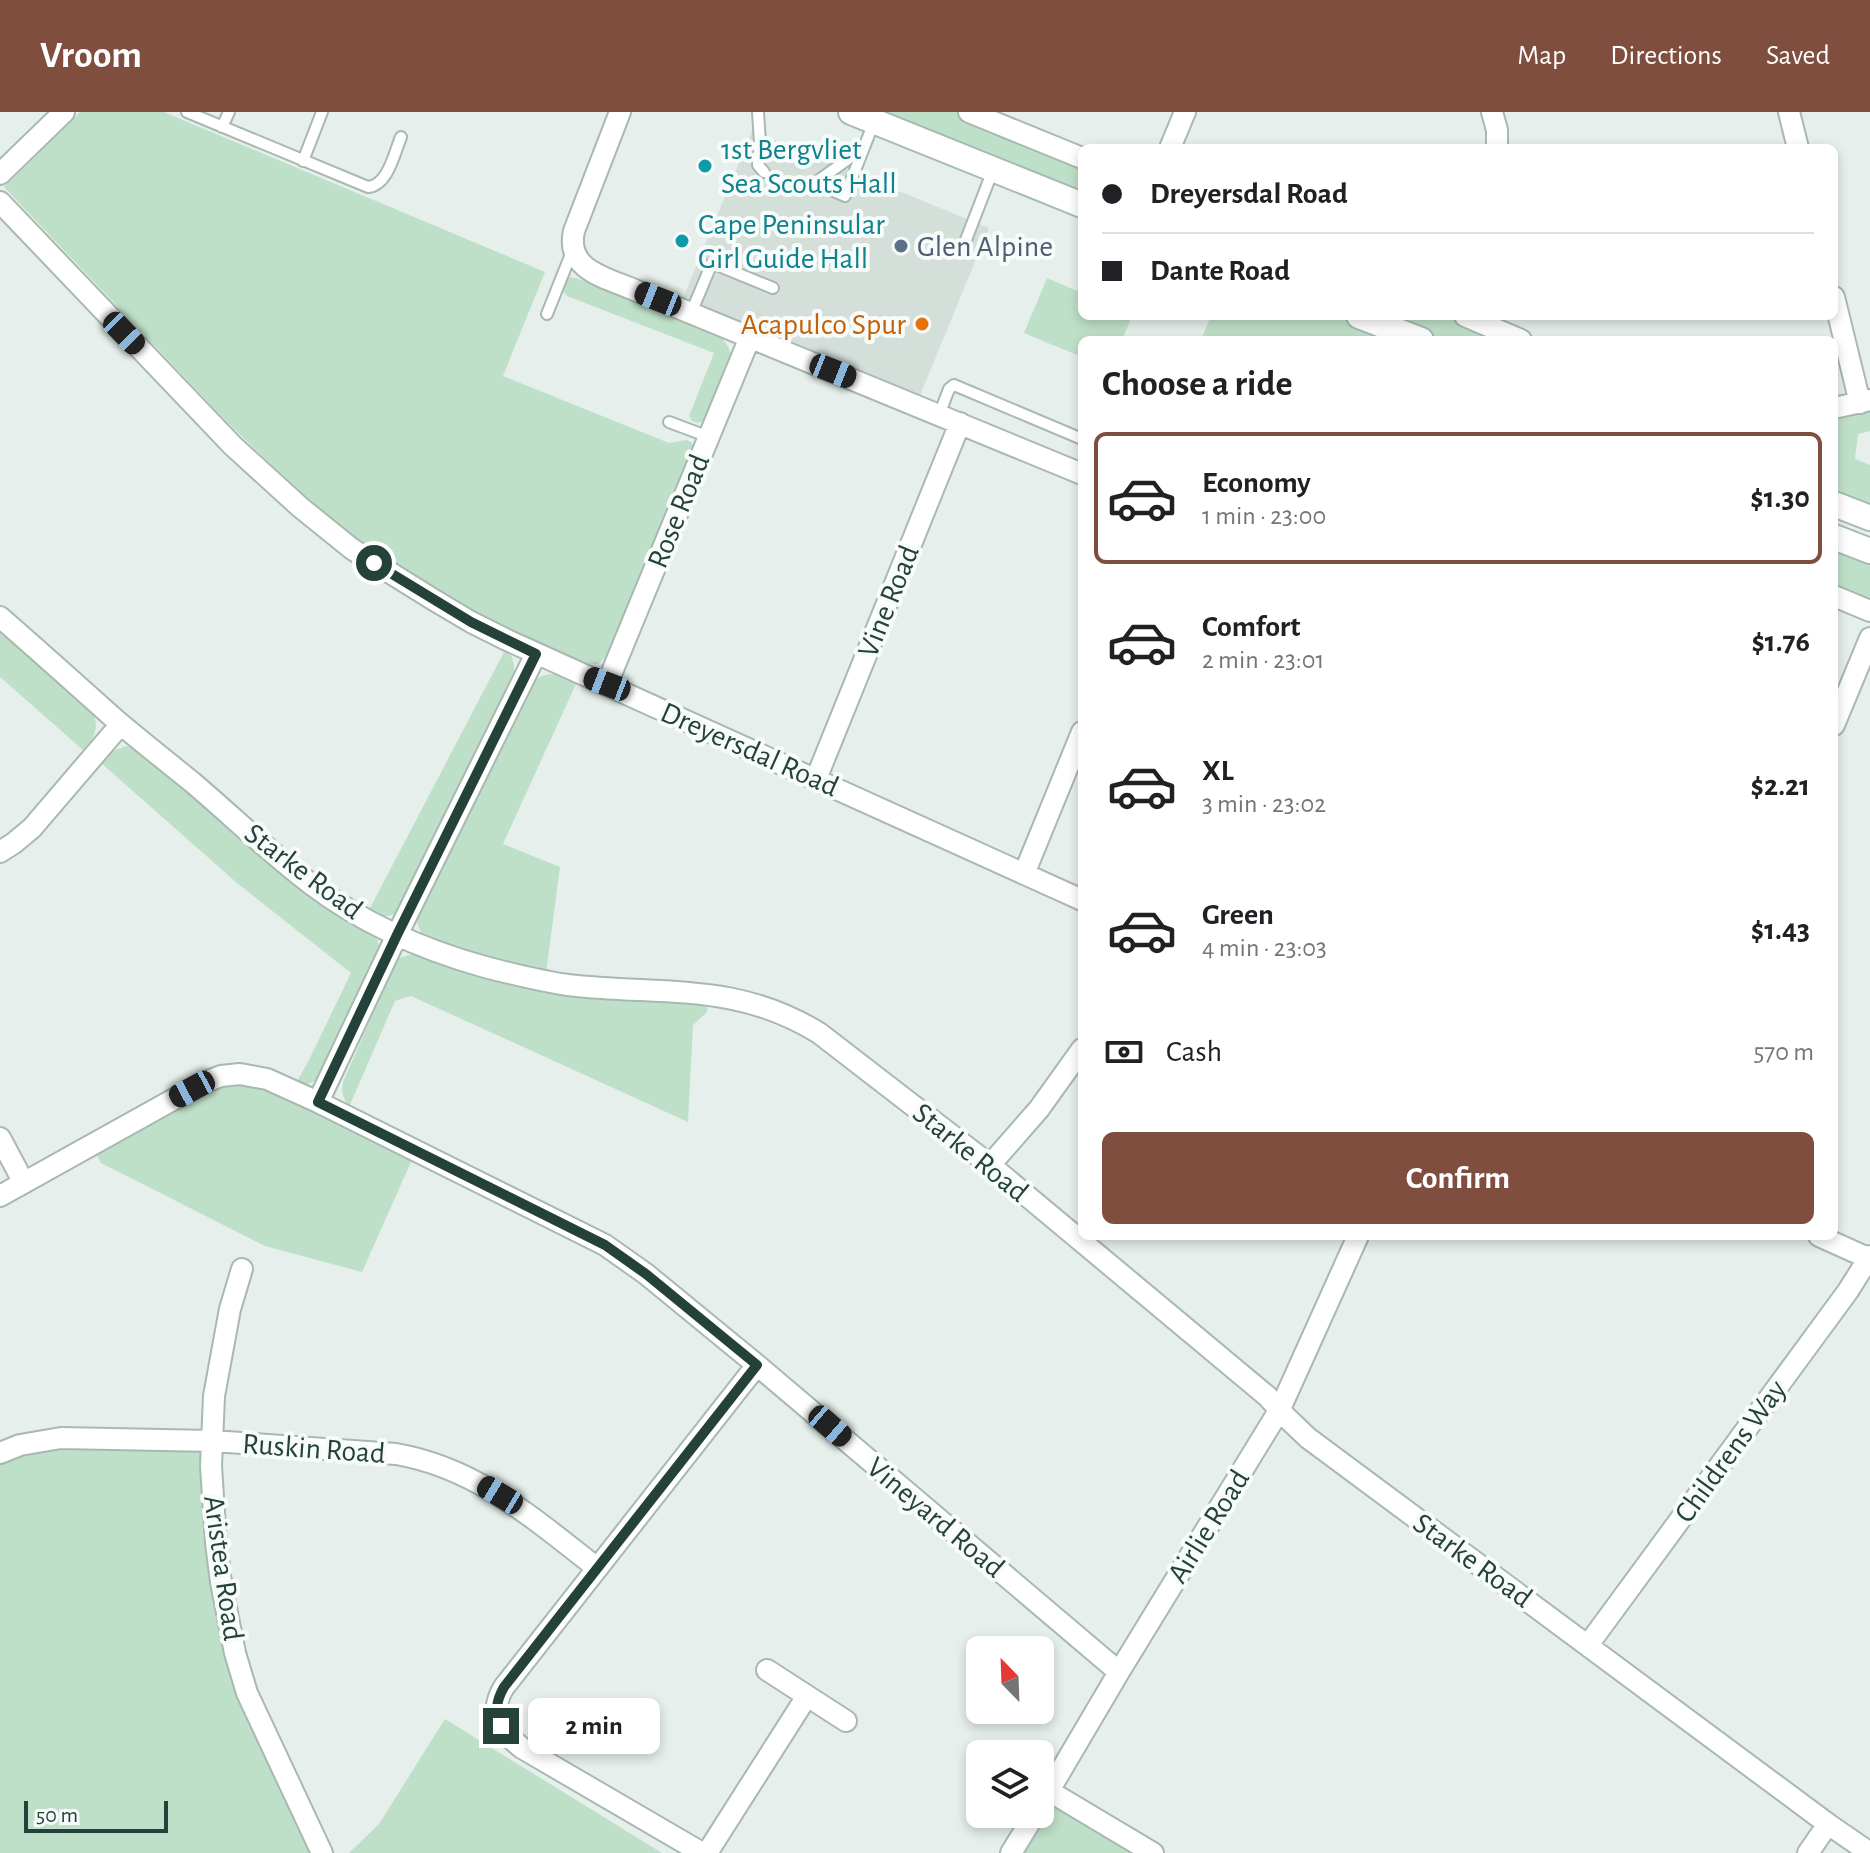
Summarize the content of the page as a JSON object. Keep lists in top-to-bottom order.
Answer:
{
  "streets": {
    "street": [
      "Rose Road",
      "Vine Road",
      "Dreyersdal Road",
      "Starke Road",
      "Ruskin Road",
      "Childrens Way",
      "Vineyard Road",
      "Airlie Road",
      "Aristea Road"
    ]
  },
  "crossings": [
    ["Rose Road", "Dreyersdal Road"],
    ["Vine Road", "Dreyersdal Road"],
    ["Starke Road", "Childrens Way"],
    ["Starke Road", "Airlie Road"],
    ["Ruskin Road", "Aristea Road"],
    ["Vineyard Road", "Airlie Road"]
  ],
  "places": [
    "1st Bergvliet Sea Scouts Hall",
    "Cape Peninsular Girl Guide Hall",
    "Glen Alpine",
    "Acapulco Spur"
  ],
  "scale_bar": "50 m",
  "north": "top left",
  "page": {
    "header": "Vroom",
    "nav": ["Map", "Directions", "Saved"],
    "banner": ["Dreyersdal Road", "Dante Road"],
    "heading": "Choose a ride",
    "list": [
      {
        "name": "Economy",
        "note": "1 min · 23:00",
        "value": "$1.30"
      },
      {
        "name": "Comfort",
        "note": "2 min · 23:01",
        "value": "$1.76"
      },
      {
        "name": "XL",
        "note": "3 min · 23:02",
        "value": "$2.21"
      },
      {
        "name": "Green",
        "note": "4 min · 23:03",
        "value": "$1.43"
      }
    ],
    "pay": ["Cash", "570 m"],
    "buttons": "Confirm",
    "bubble": "2 min",
    "scale": "50 m"
  }
}
